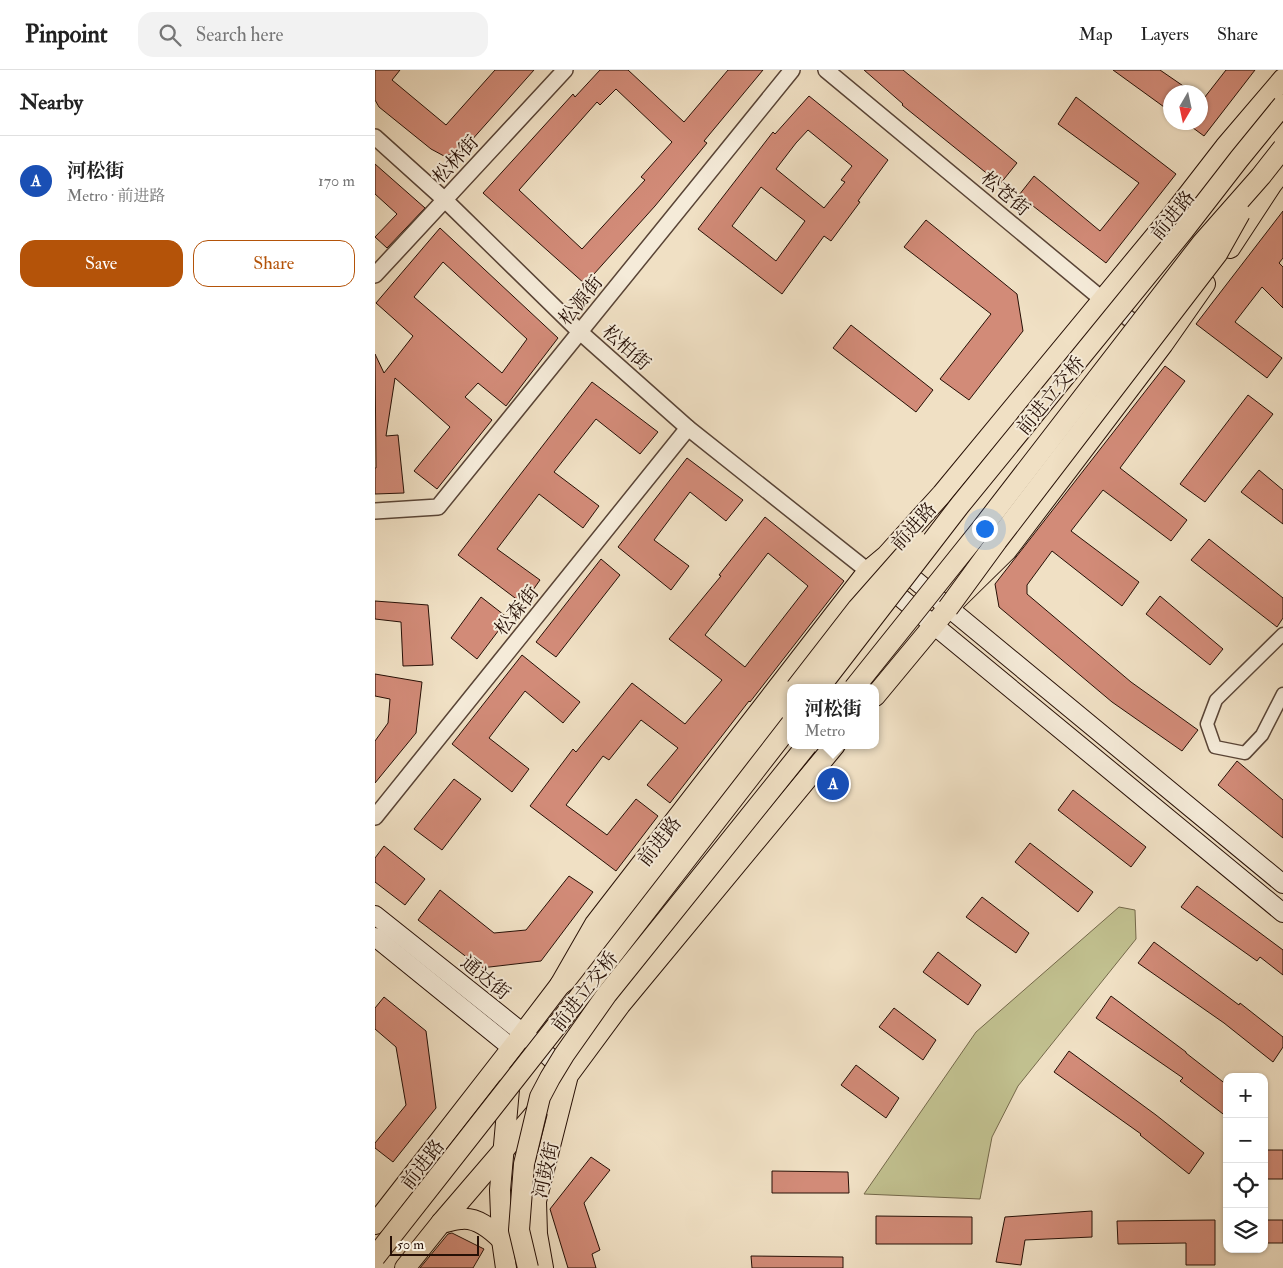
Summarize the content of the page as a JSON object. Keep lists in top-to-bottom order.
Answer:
{
  "streets": {
    "highway": ["前进路", "前进立交桥", "河鼓街"],
    "main road": ["通达街"],
    "street": [
      "松林街",
      "松苍街",
      "松源街",
      "松柏街",
      "松森街"
    ]
  },
  "crossings": [
    ["松林街", "松柏街"],
    ["松苍街", "前进路"],
    ["前进路", "松柏街"],
    ["前进路", "通达街"],
    ["松源街", "松柏街"],
    ["松柏街", "松森街"],
    ["通达街", "河鼓街"]
  ],
  "scale_bar": "50 m",
  "north": "bottom",
  "page": {
    "header": "Pinpoint",
    "search": "Search here",
    "nav": ["Map", "Layers", "Share"],
    "heading": "Nearby",
    "list": [
      {
        "mark": "A",
        "name": "河松街",
        "note": "Metro · 前进路",
        "value": "170 m"
      }
    ],
    "buttons": ["Save", "Share"],
    "popup": ["河松街", "Metro"],
    "pins": "A",
    "map_buttons": ["+", "−"],
    "scale": "50 m"
  }
}
